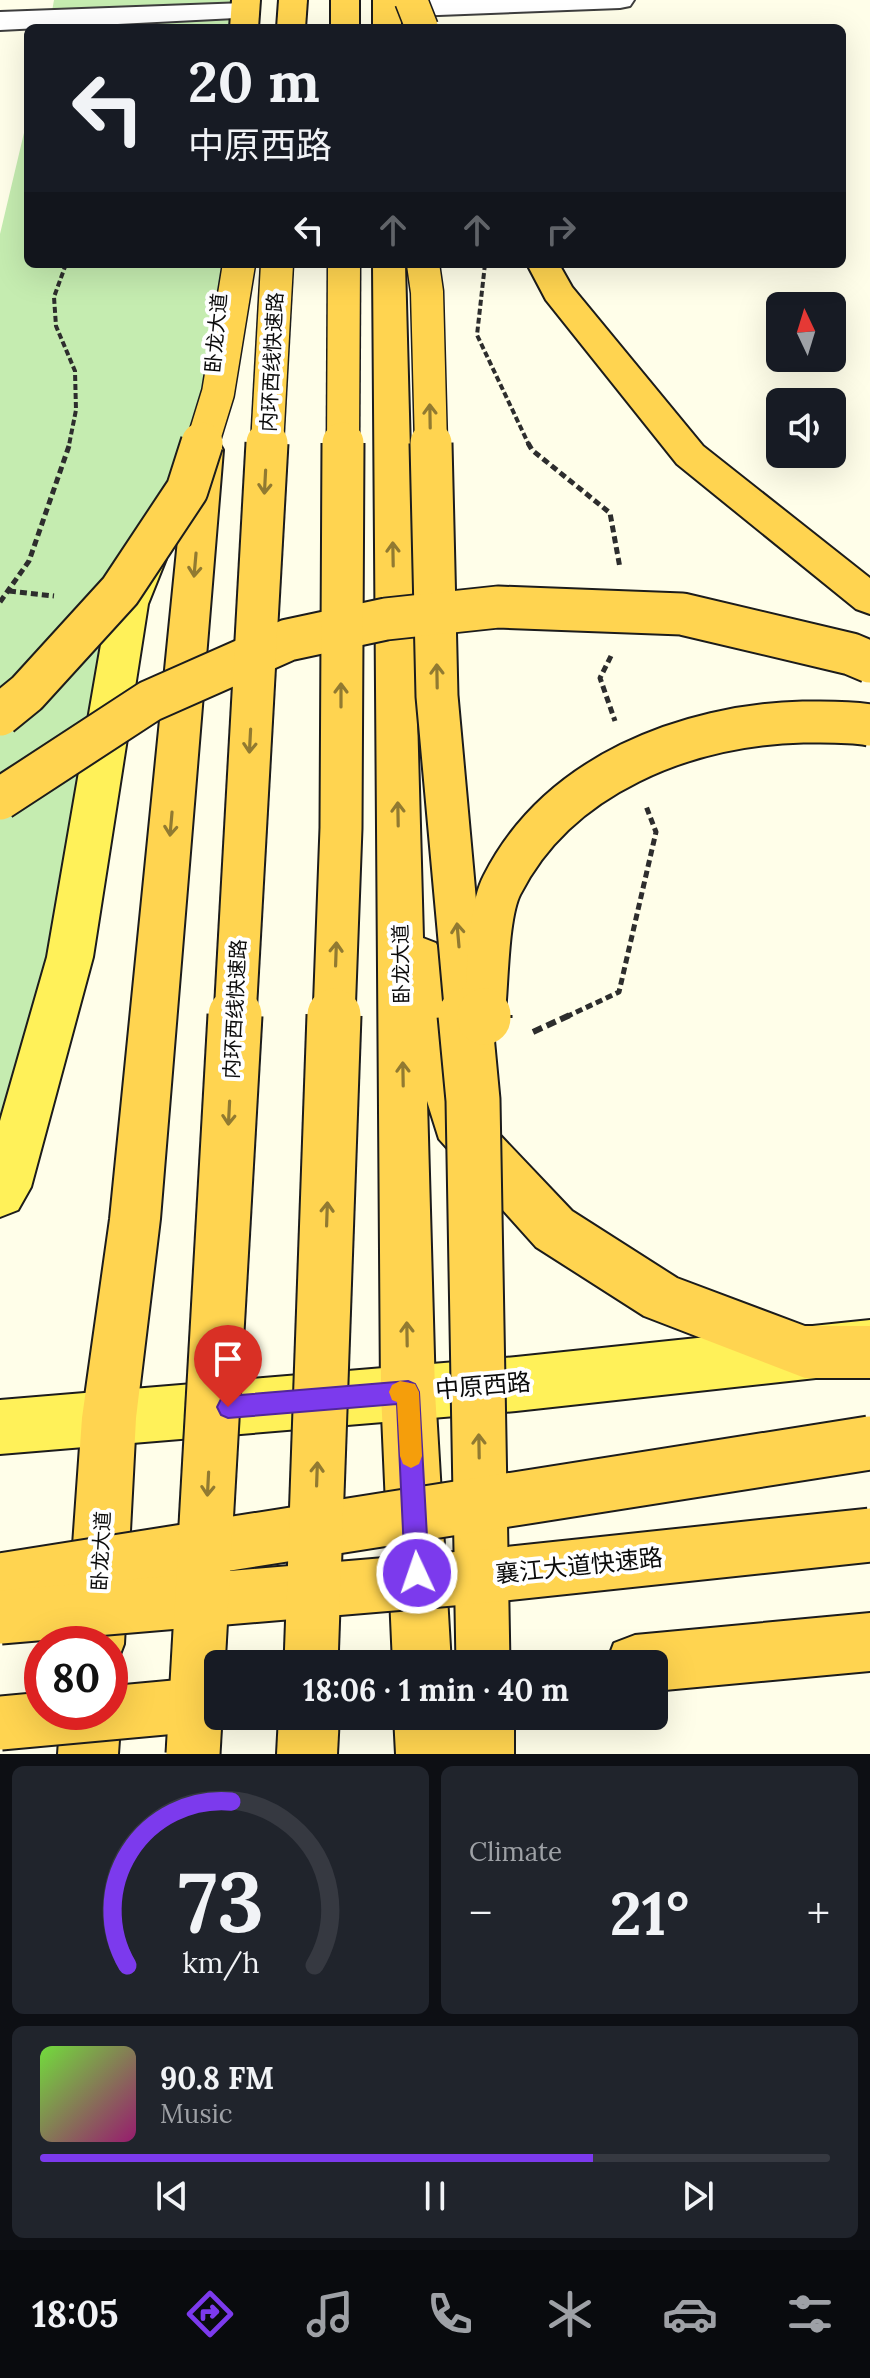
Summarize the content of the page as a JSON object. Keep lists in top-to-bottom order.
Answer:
{
  "streets": {
    "highway": ["卧龙大道", "内环西线快速路", "襄江大道快速路"],
    "main road": ["中原西路"]
  },
  "crossings": [
    ["卧龙大道", "中原西路"]
  ],
  "north": "top",
  "page": {
    "turn": ["20 m", "中原西路"],
    "limit": "80",
    "trip": "18:06 · 1 min · 40 m",
    "tile": "Climate",
    "heat": ["−", "21°", "+"],
    "song": ["90.8 FM", "Music"],
    "tabs": "18:05",
    "gauge": ["73", "km/h"]
  }
}
